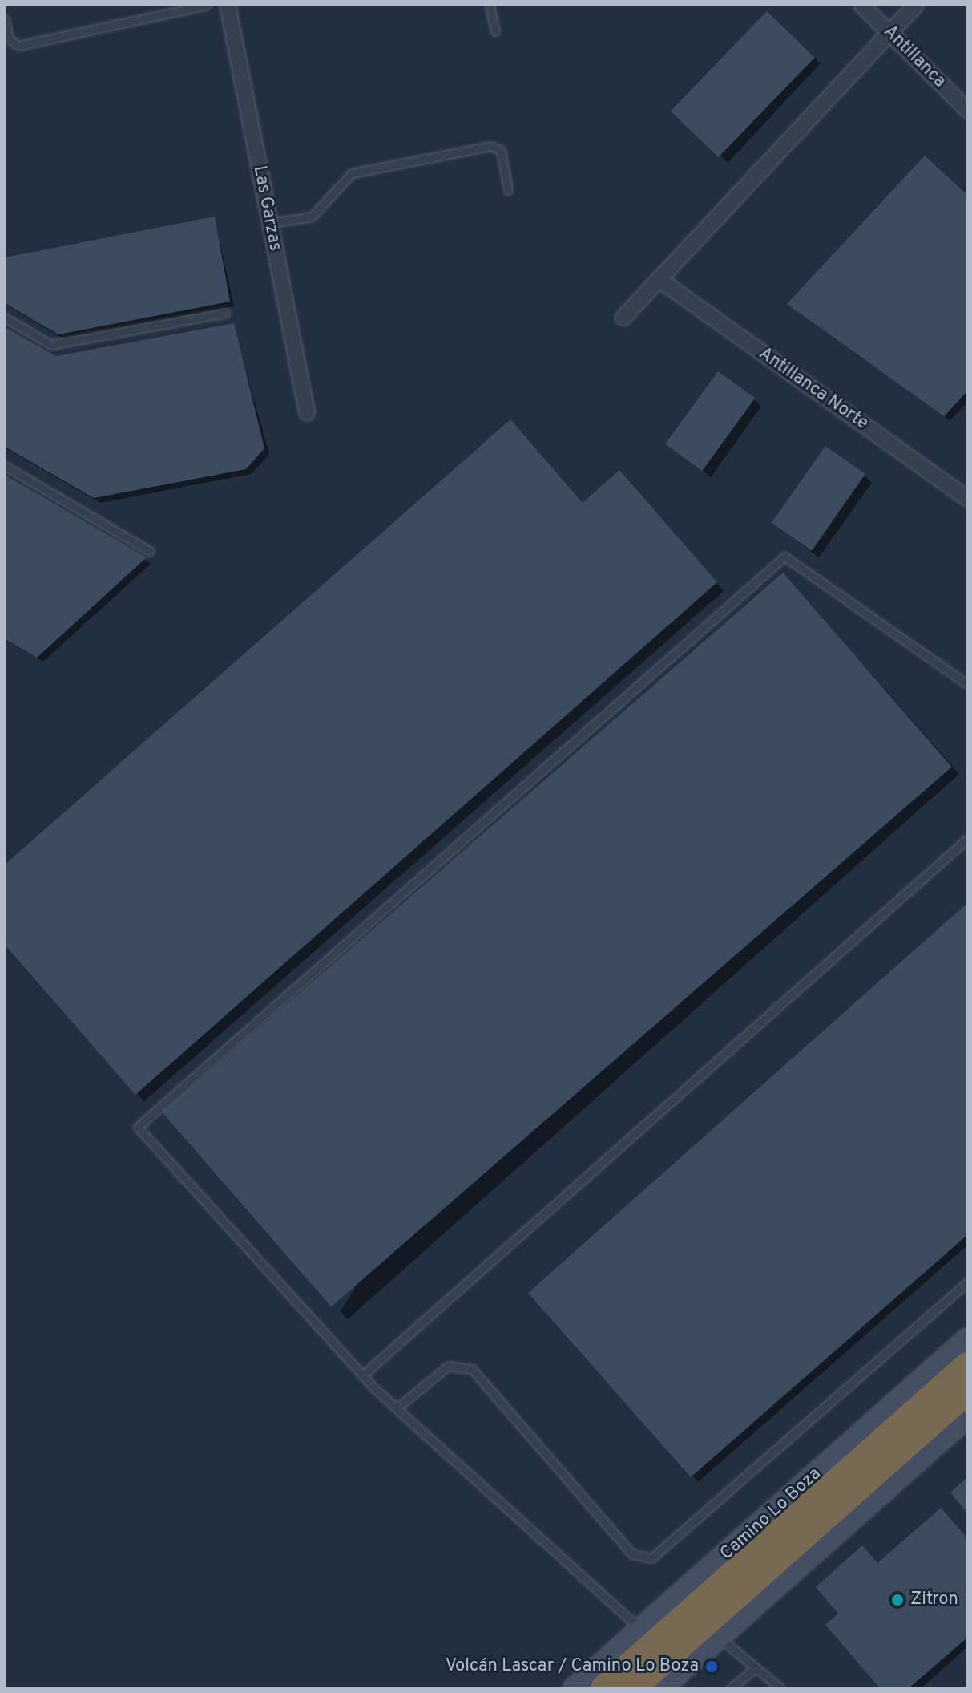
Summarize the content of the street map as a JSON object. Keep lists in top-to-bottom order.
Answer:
{
  "streets": {
    "street": [
      "Antillanca",
      "Las Garzas",
      "Antillanca Norte",
      "Camino Lo Boza"
    ]
  },
  "places": ["Zitron", "Volcán Lascar / Camino Lo Boza"]
}
